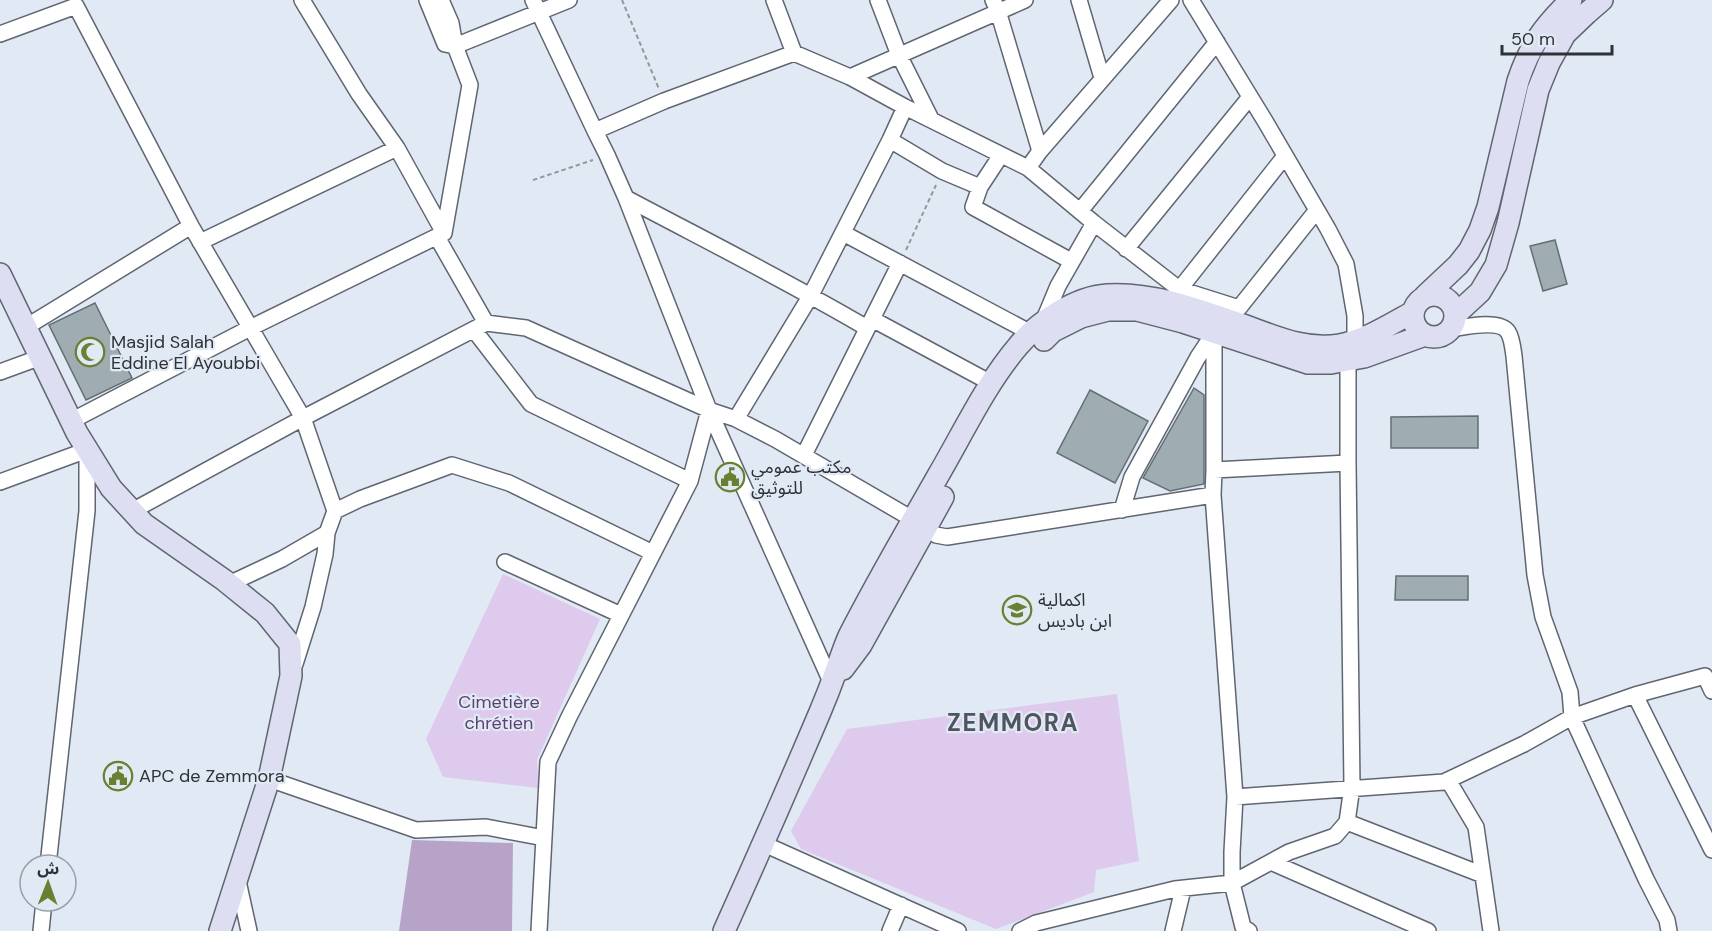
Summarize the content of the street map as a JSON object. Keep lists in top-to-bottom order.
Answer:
{
  "districts": ["ZEMMORA"],
  "parks": ["Cimetière chrétien"],
  "places": {
    "mosque": ["Masjid Salah Eddine El Ayoubbi"],
    "public building": ["مكتب عمومي للتوثيق", "APC de Zemmora"],
    "school or university": ["اكمالية ابن باديس"]
  },
  "scale_bar": "50 m",
  "north": "top"
}
